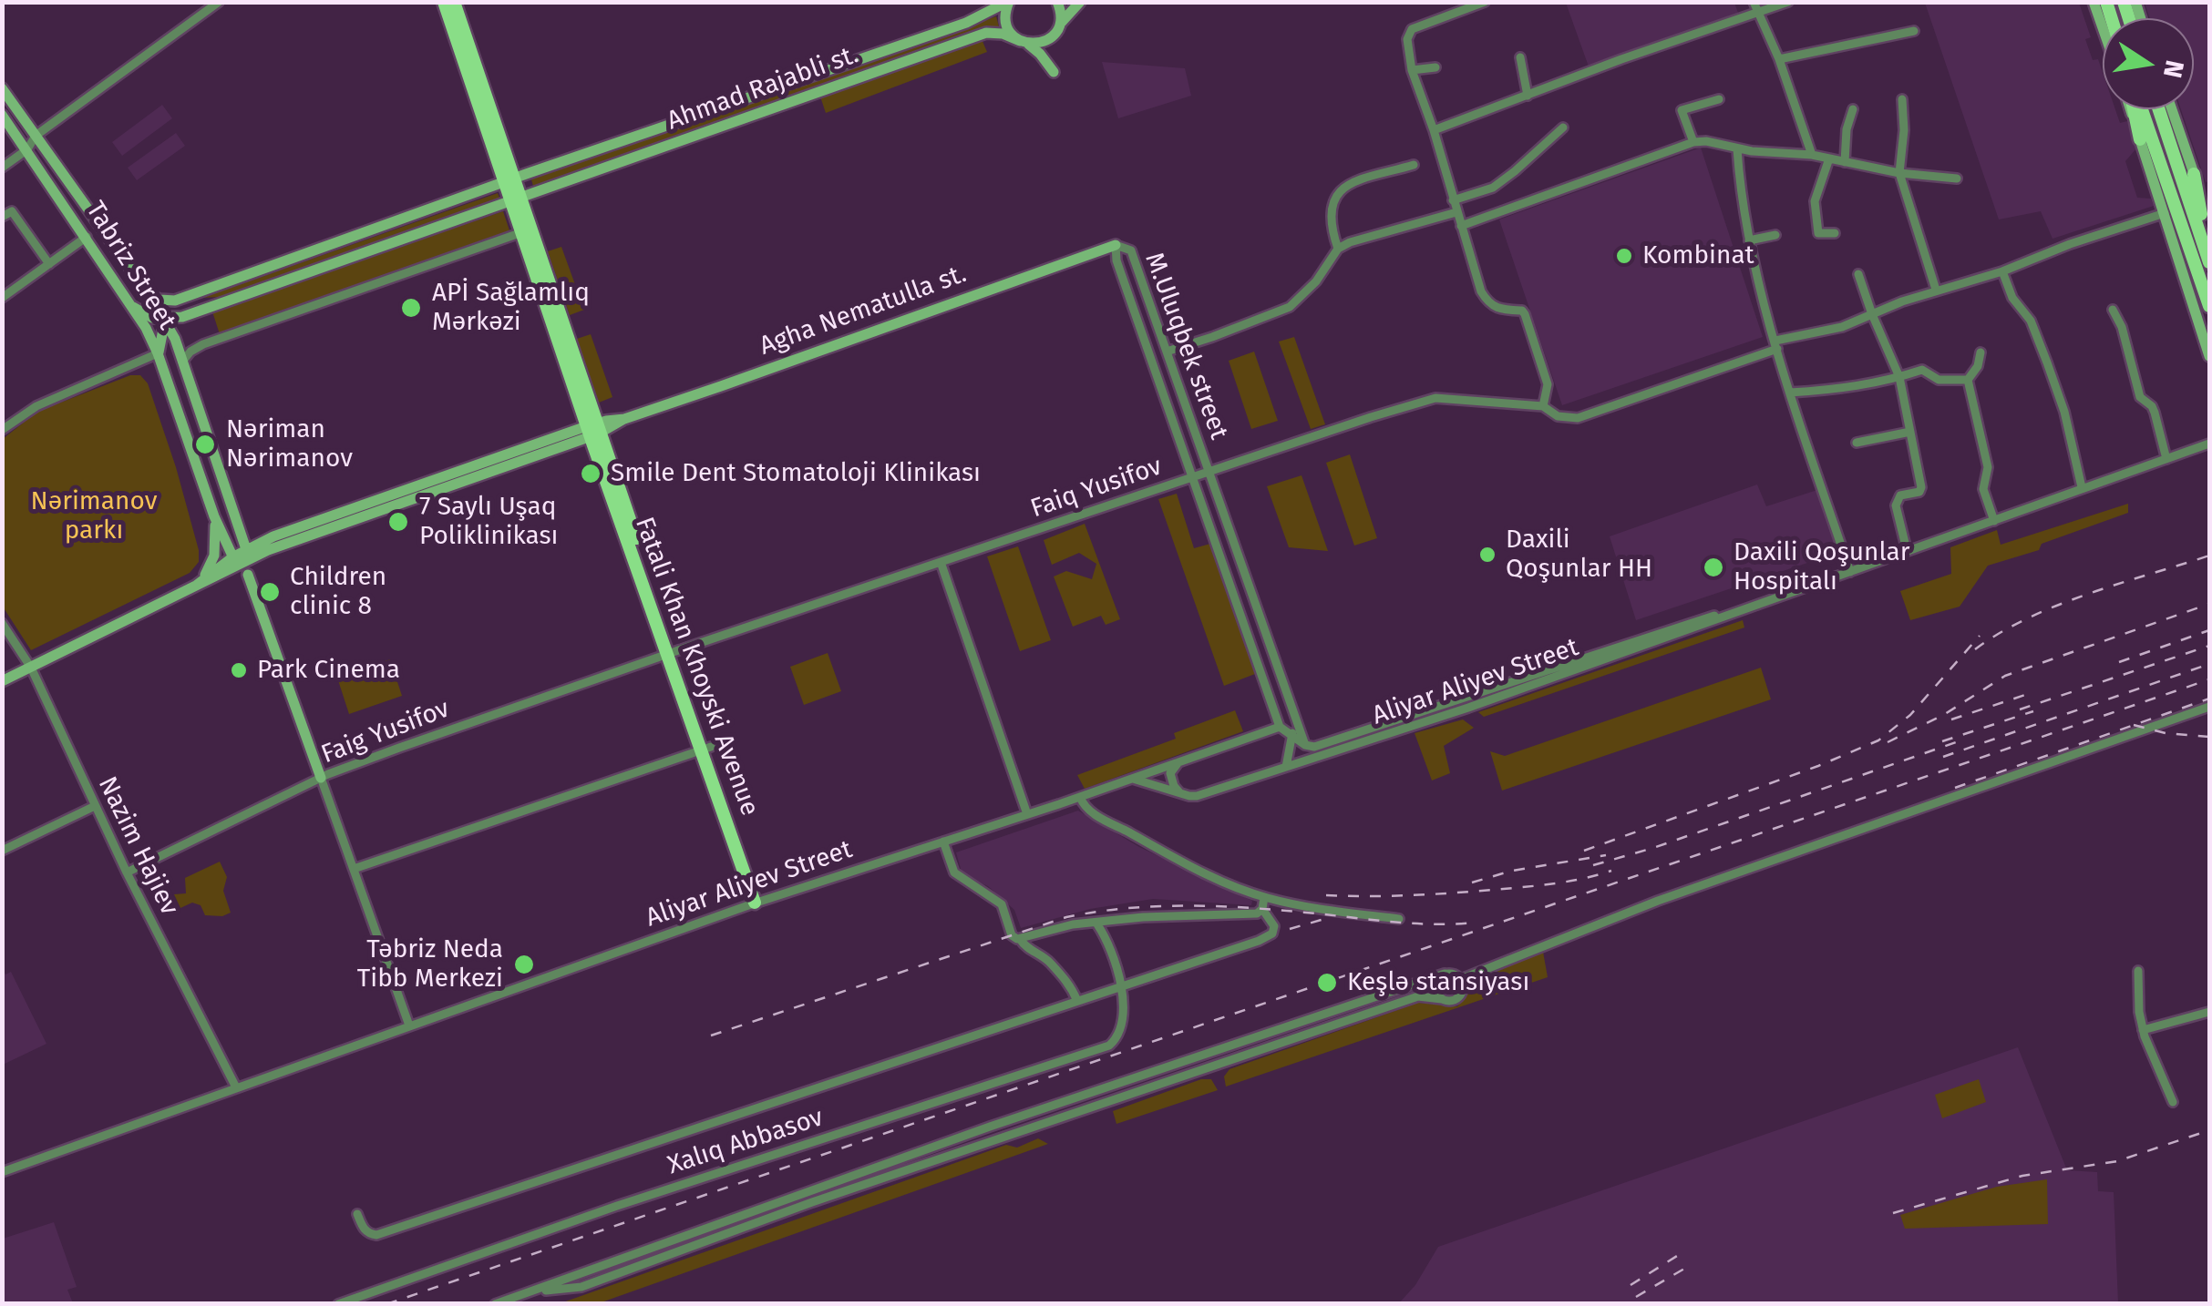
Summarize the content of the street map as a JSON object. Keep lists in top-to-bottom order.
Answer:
{
  "streets": {
    "main road": [
      "Ahmad Rajabli st.",
      "Tabriz Street",
      "Agha Nematulla st.",
      "Fatali Khan Khoyski Avenue"
    ],
    "street": [
      "M.Uluqbek street",
      "Faiq Yusifov",
      "Aliyar Aliyev Street",
      "Faig Yusifov",
      "Nazim Hajiev",
      "Xalıq Abbasov"
    ]
  },
  "crossings": [
    ["Ahmad Rajabli st.", "Tabriz Street"],
    ["Ahmad Rajabli st.", "Fatali Khan Khoyski Avenue"],
    ["Agha Nematulla st.", "M.Uluqbek street"],
    ["Agha Nematulla st.", "Fatali Khan Khoyski Avenue"],
    ["M.Uluqbek street", "Faiq Yusifov"],
    ["M.Uluqbek street", "Aliyar Aliyev Street"],
    ["Faiq Yusifov", "Fatali Khan Khoyski Avenue"],
    ["Faiq Yusifov", "Faig Yusifov"],
    ["Fatali Khan Khoyski Avenue", "Aliyar Aliyev Street"],
    ["Fatali Khan Khoyski Avenue", "Faig Yusifov"],
    ["Faig Yusifov", "Nazim Hajiev"]
  ],
  "parks": ["Nərimanov parkı"],
  "places": [
    "Kombinat",
    "APİ Sağlamlıq Mərkəzi",
    "Nəriman Nərimanov",
    "Smile Dent Stomatoloji Klinikası",
    "7 Saylı Uşaq Poliklinikası",
    "Daxili Qoşunlar HH",
    "Daxili Qoşunlar Hospitalı",
    "Children clinic 8",
    "Park Cinema",
    "Təbriz Neda Tibb Merkezi",
    "Keşlə stansiyası"
  ],
  "north": "right"
}
